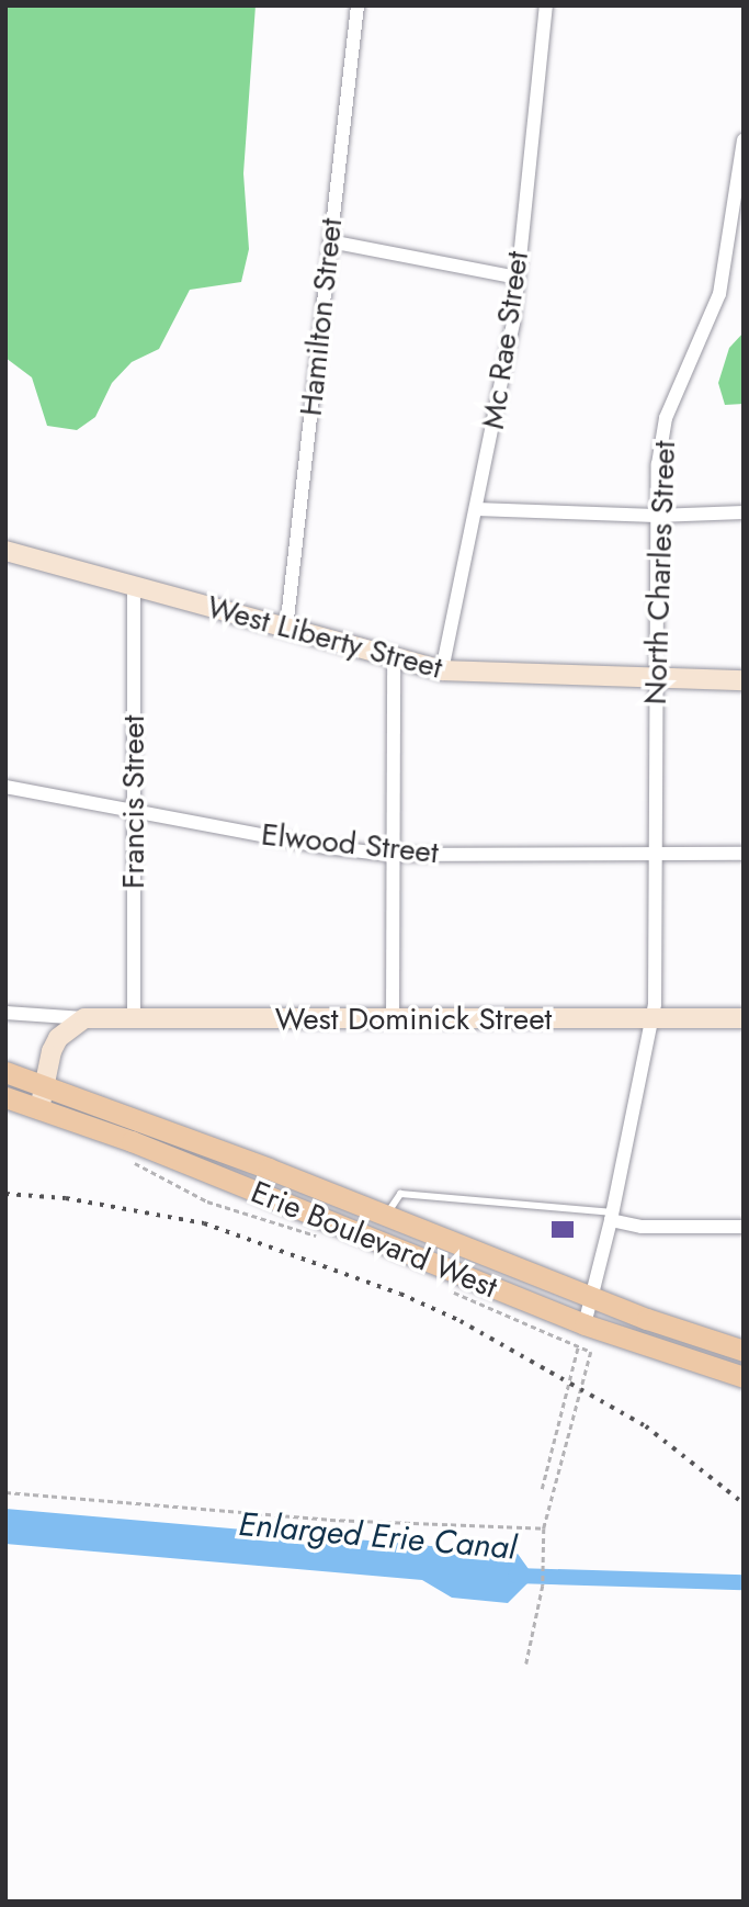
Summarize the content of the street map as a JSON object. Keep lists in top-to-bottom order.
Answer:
{
  "streets": {
    "main road": ["Erie Boulevard West"],
    "street": [
      "Hamilton Street",
      "Mc Rae Street",
      "North Charles Street",
      "West Liberty Street",
      "Francis Street",
      "Elwood Street",
      "West Dominick Street"
    ]
  },
  "crossings": [
    ["Hamilton Street", "West Liberty Street"],
    ["Mc Rae Street", "West Liberty Street"],
    ["North Charles Street", "West Liberty Street"],
    ["North Charles Street", "Elwood Street"],
    ["North Charles Street", "West Dominick Street"],
    ["North Charles Street", "Erie Boulevard West"],
    ["West Liberty Street", "Francis Street"],
    ["Francis Street", "Elwood Street"],
    ["Francis Street", "West Dominick Street"]
  ],
  "water": ["Enlarged Erie Canal"]
}
